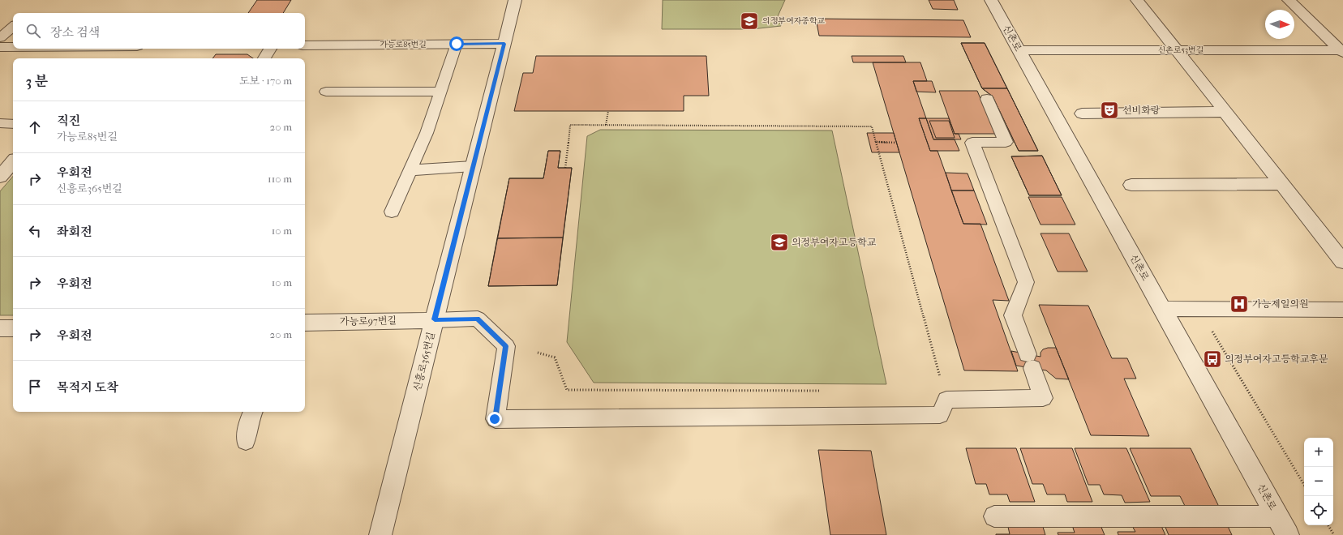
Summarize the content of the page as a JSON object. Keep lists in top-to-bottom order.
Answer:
{
  "streets": {
    "street": [
      "신촌로",
      "가능로85번길",
      "신촌로53번길",
      "가능로97번길",
      "신흥로365번길"
    ]
  },
  "crossings": [
    ["신촌로", "신촌로53번길"],
    ["가능로85번길", "신흥로365번길"],
    ["가능로97번길", "신흥로365번길"]
  ],
  "places": {
    "school or university": ["의정부여자중학교", "의정부여자고등학교"],
    "theatre": ["선비화랑"],
    "hospital": ["가능제일의원"],
    "bus stop": ["의정부여자고등학교후문"]
  },
  "north": "right",
  "page": {
    "search": "장소 검색",
    "heading": ["3 분", "도보 · 170 m"],
    "list": [
      ["직진", "가능로85번길", "20 m"],
      ["우회전", "신흥로365번길", "110 m"],
      ["좌회전", "10 m"],
      ["우회전", "10 m"],
      ["우회전", "20 m"],
      "목적지 도착"
    ],
    "map_buttons": ["+", "−"]
  }
}
